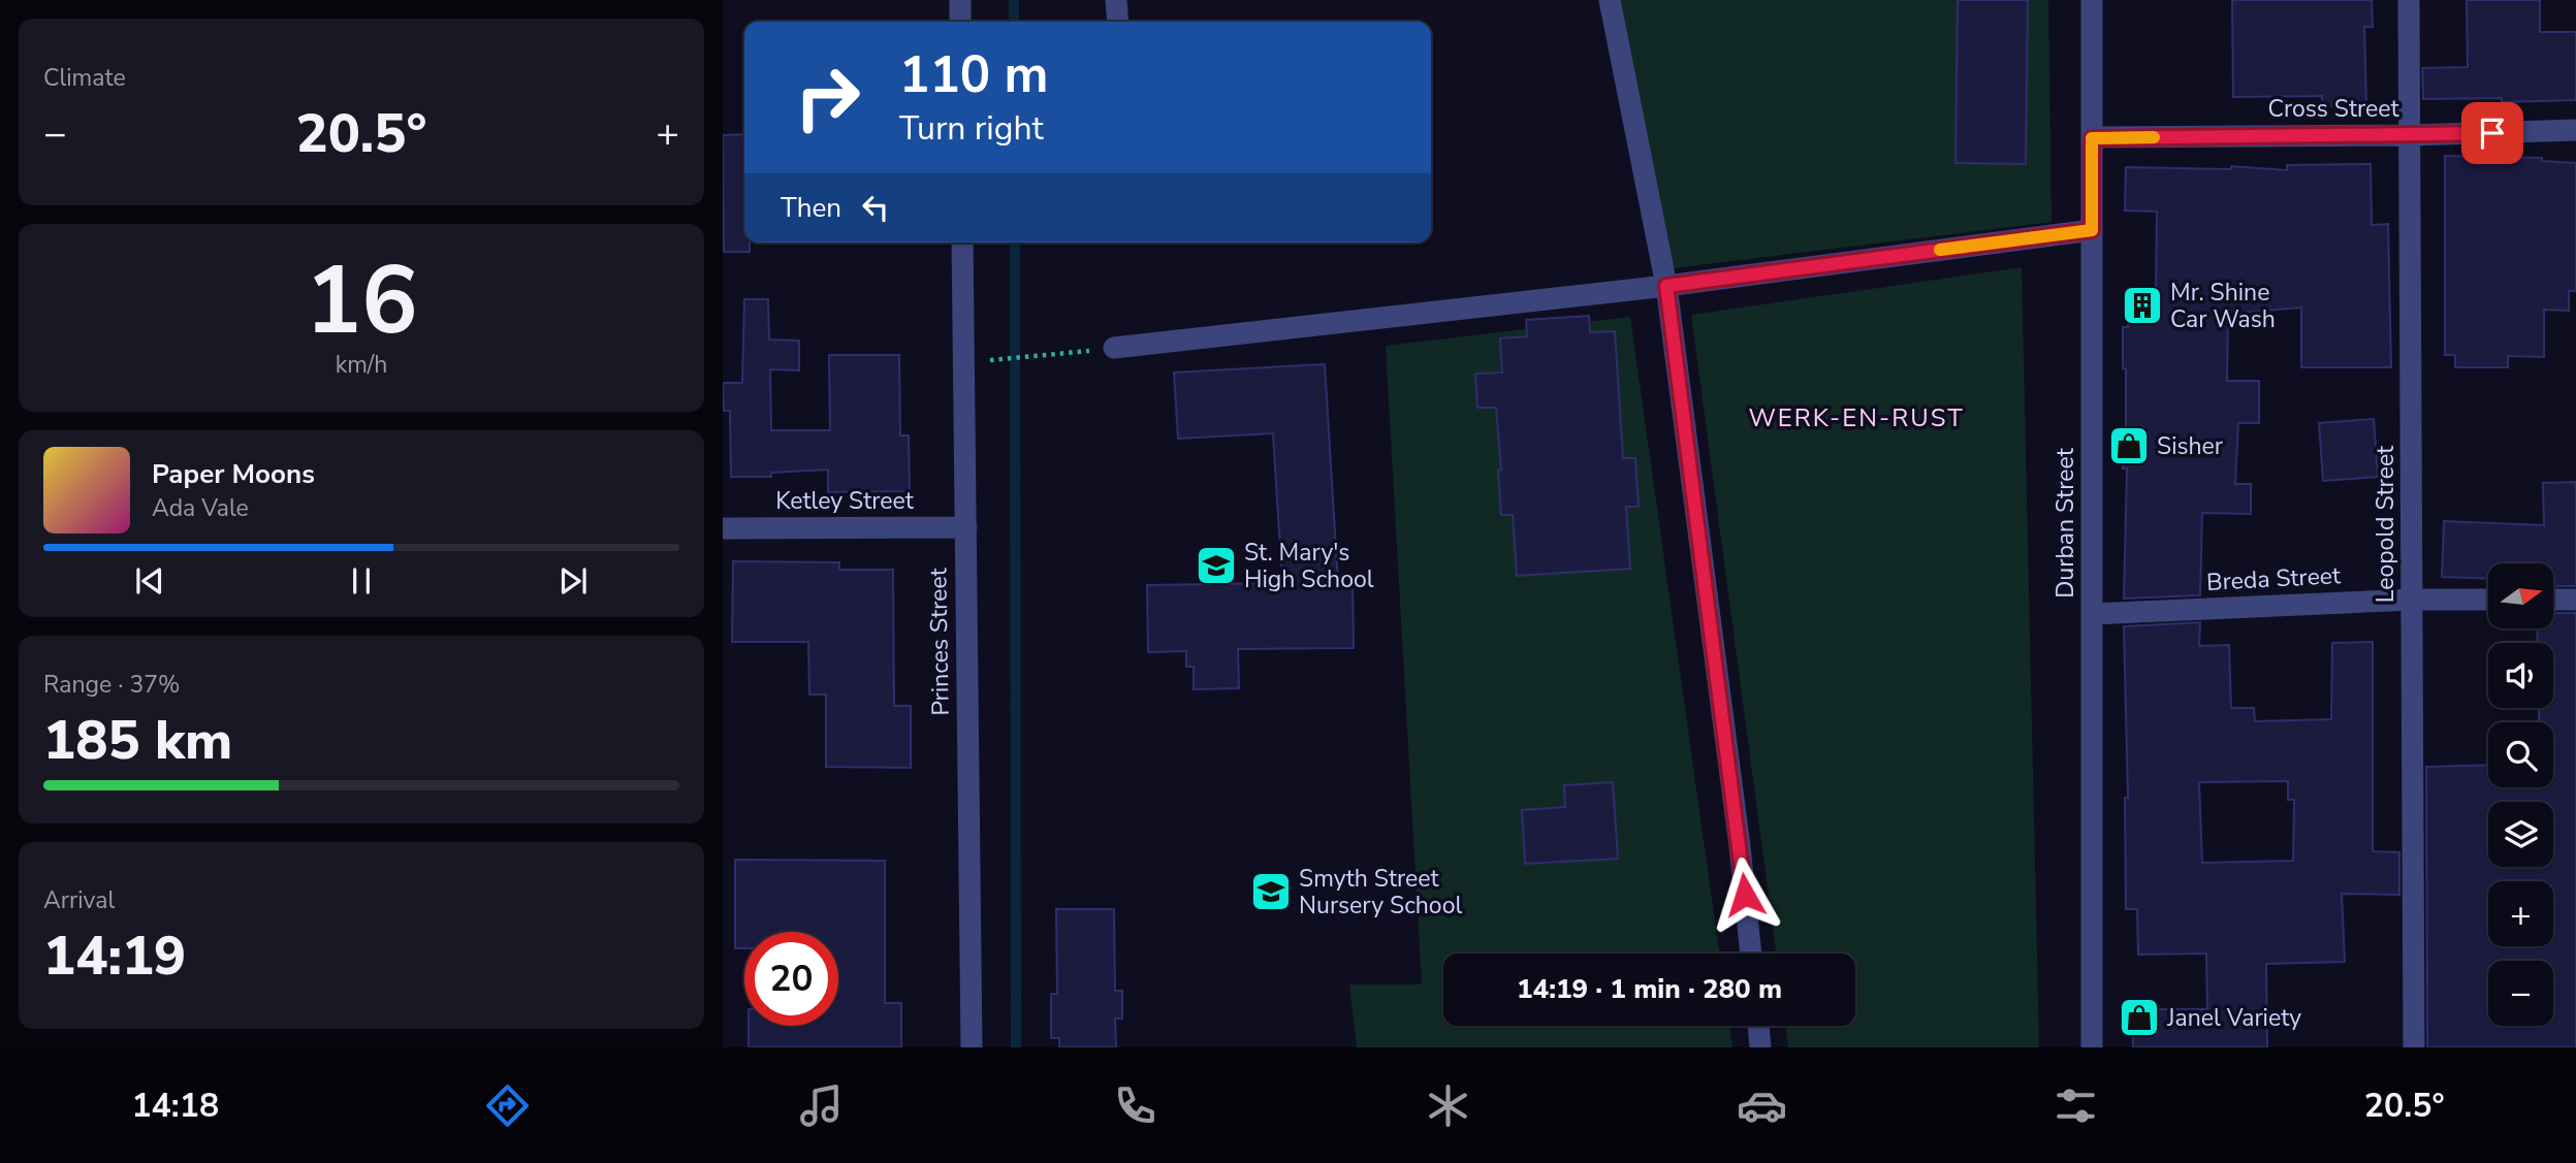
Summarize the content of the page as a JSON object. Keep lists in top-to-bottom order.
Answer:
{
  "streets": {
    "street": [
      "Cross Street",
      "Ketley Street",
      "Durban Street",
      "Leopold Street",
      "Breda Street",
      "Princes Street"
    ]
  },
  "crossings": [
    ["Cross Street", "Durban Street"],
    ["Cross Street", "Leopold Street"],
    ["Ketley Street", "Princes Street"],
    ["Durban Street", "Breda Street"],
    ["Leopold Street", "Breda Street"]
  ],
  "districts": ["WERK-EN-RUST"],
  "places": {
    "building": ["Mr. Shine Car Wash"],
    "shop": ["Sisher", "Janel Variety"],
    "school or university": ["St. Mary's High School", "Smyth Street Nursery School"]
  },
  "north": "right",
  "page": {
    "tile": [
      "Climate",
      ["16", "km/h"],
      ["Range · 37%", "185 km"],
      ["Arrival", "14:19"]
    ],
    "turn": ["110 m", "Turn right"],
    "heat": ["−", "20.5°", "+"],
    "then": "Then",
    "song": ["Paper Moons", "Ada Vale"],
    "map_buttons": ["+", "−"],
    "limit": "20",
    "trip": "14:19 · 1 min · 280 m",
    "tabs": ["14:18", "20.5°"]
  }
}
